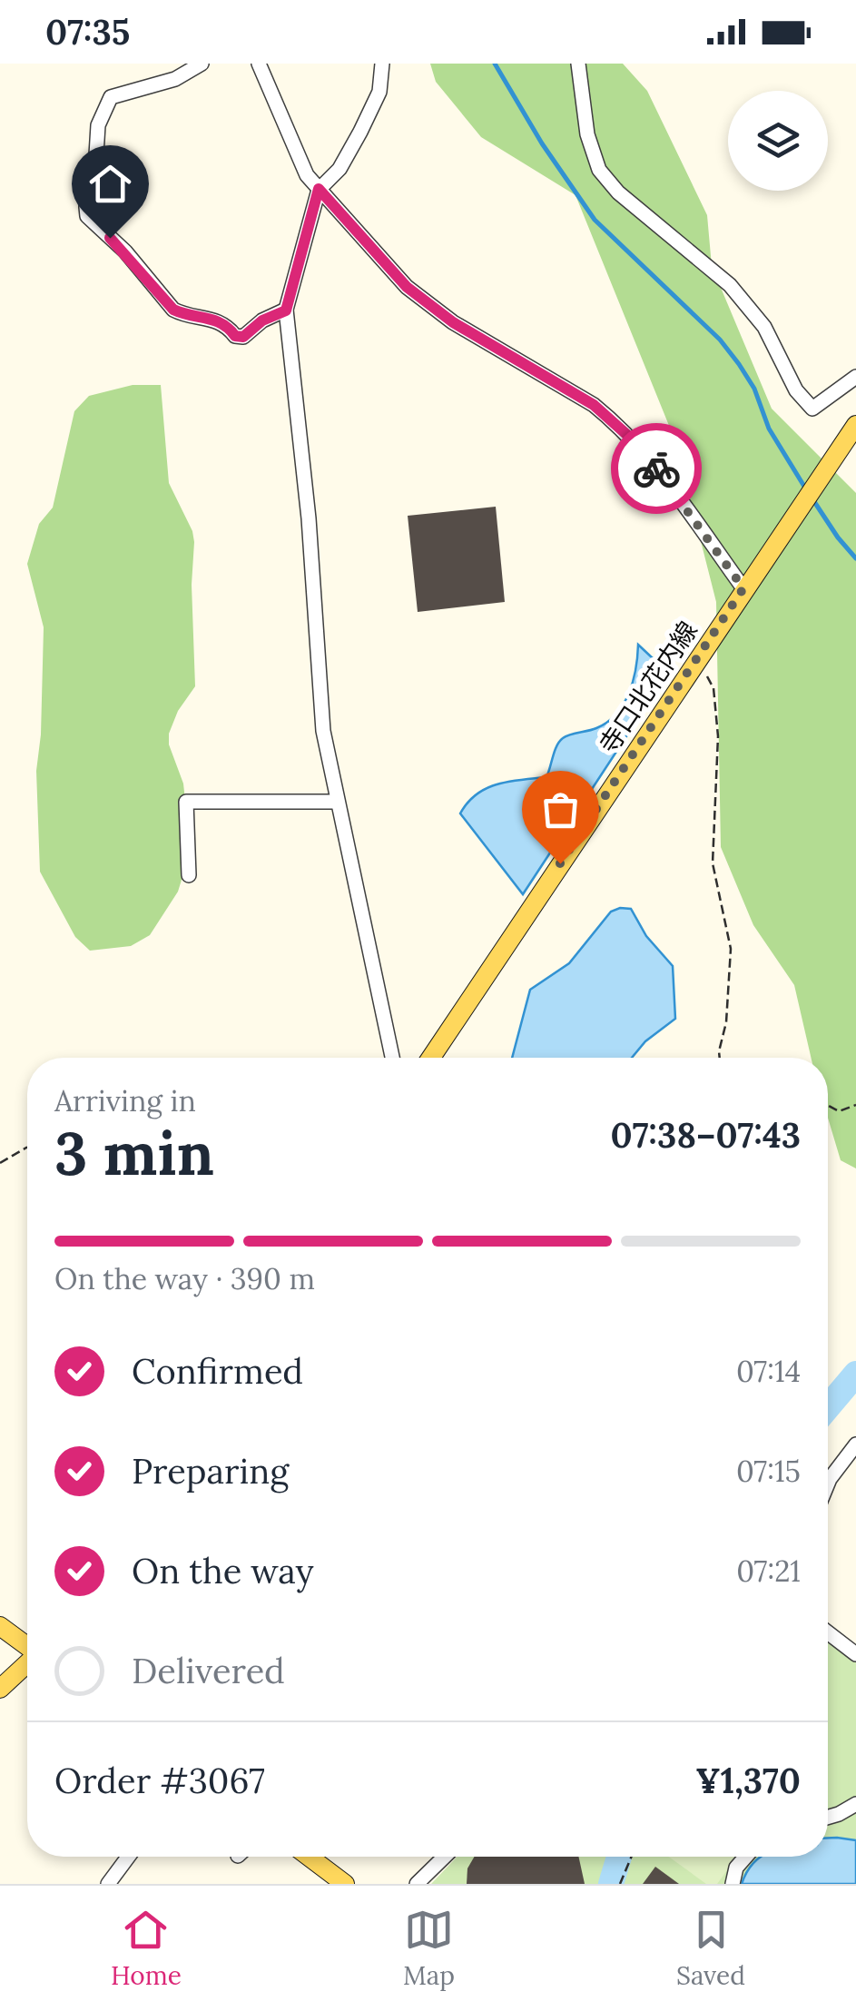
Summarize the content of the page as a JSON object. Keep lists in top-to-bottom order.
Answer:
{
  "streets": {
    "main road": ["寺口北花内線"]
  },
  "page": {
    "status": "07:35",
    "heading": ["3 min", "Arriving in", "07:38–07:43"],
    "panel": ["Order #3067", "¥1,370"],
    "bar": "On the way · 390 m",
    "list": [
      ["Confirmed", "07:14"],
      ["Preparing", "07:15"],
      ["On the way", "07:21"],
      "Delivered"
    ],
    "tabs": ["Home", "Map", "Saved"]
  }
}
